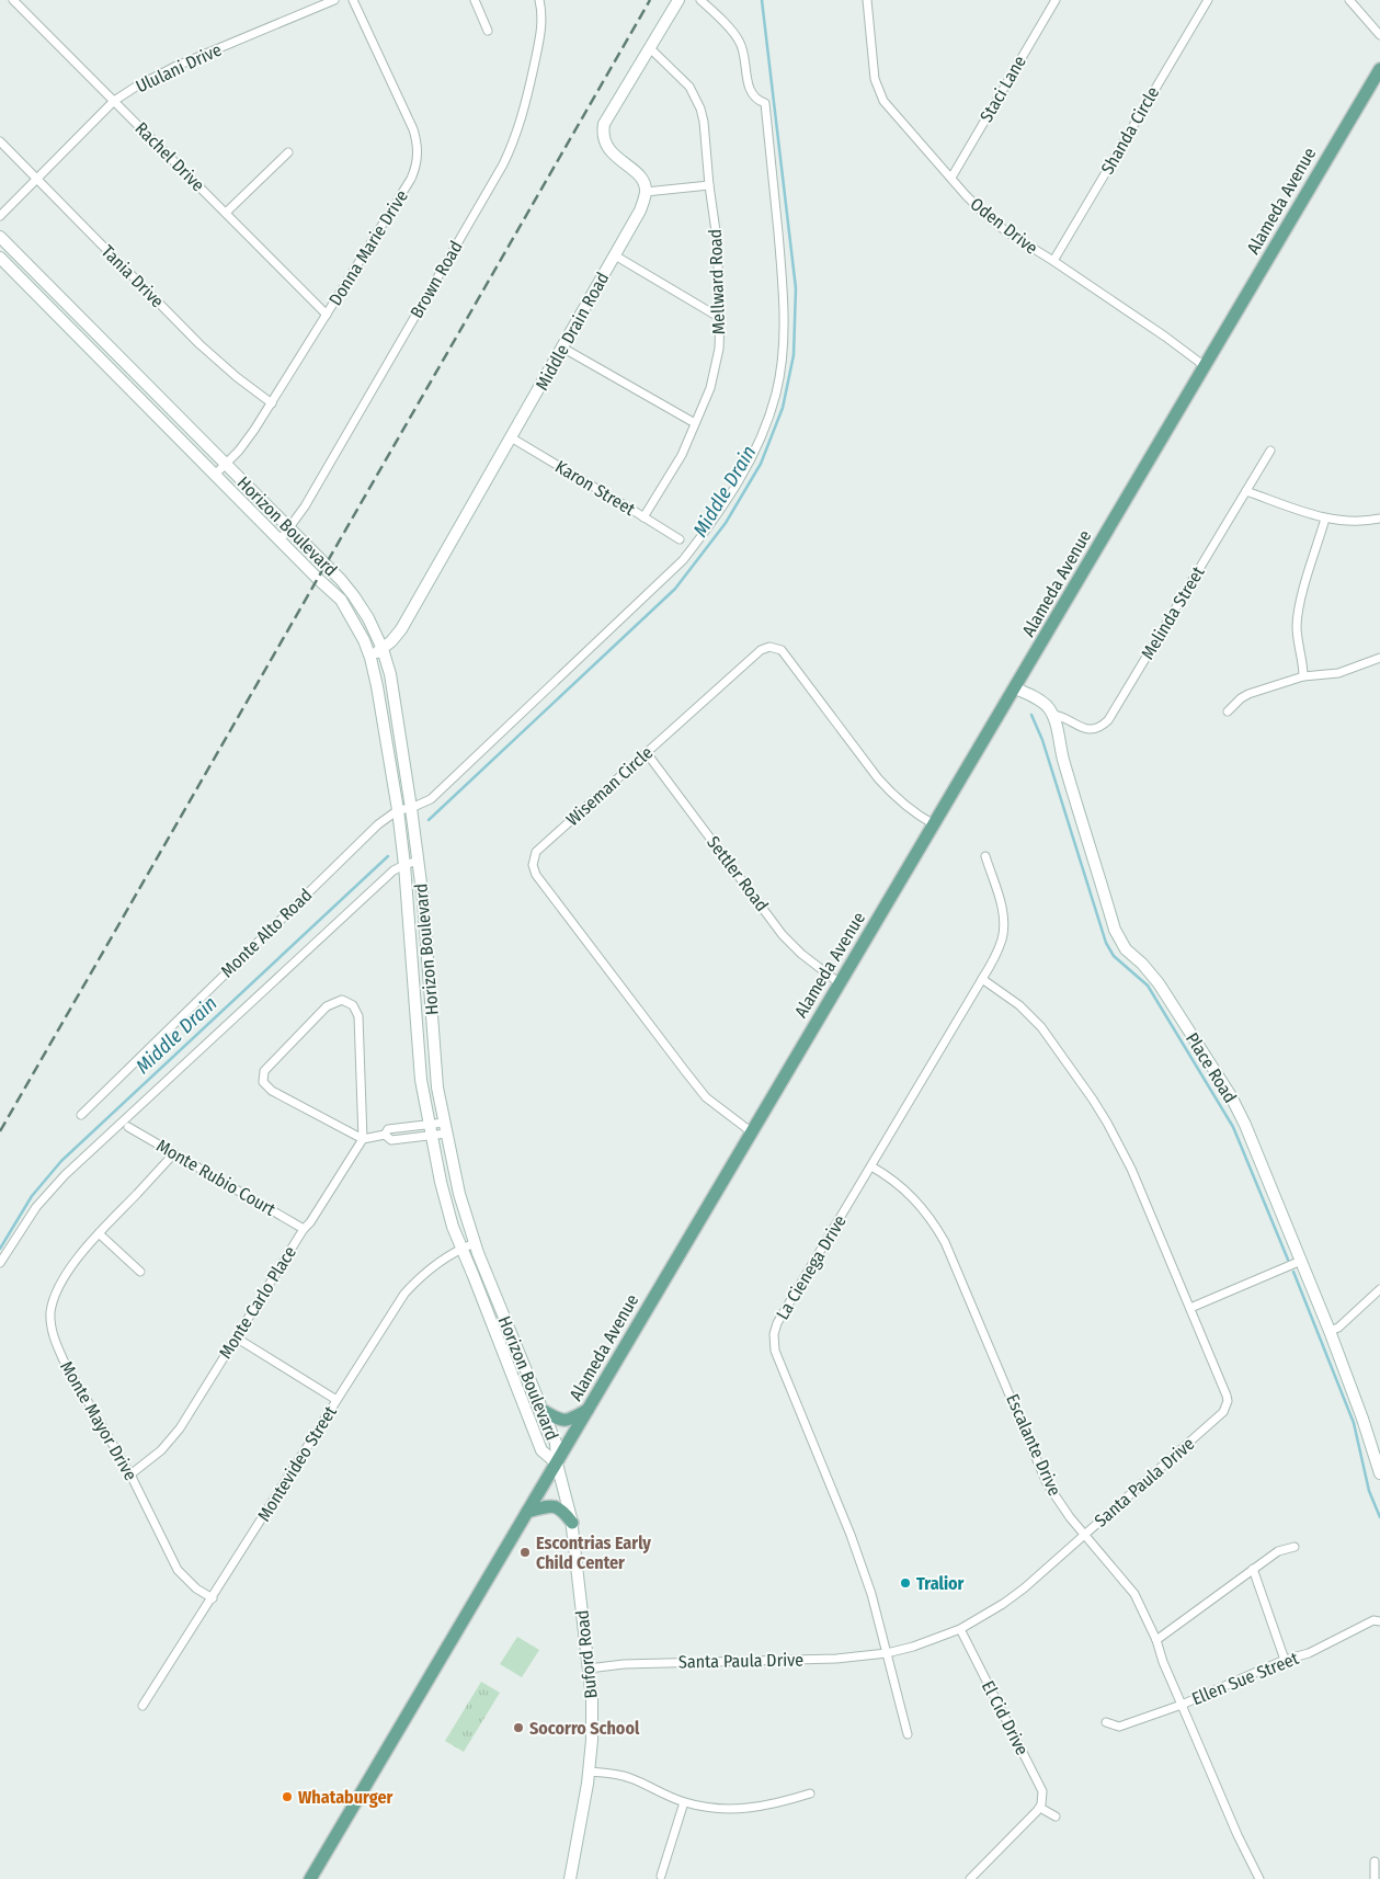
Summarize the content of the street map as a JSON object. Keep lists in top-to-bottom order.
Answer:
{
  "streets": {
    "main road": [
      "Alameda Avenue",
      "Middle Drain Road",
      "Horizon Boulevard",
      "Place Road",
      "Buford Road"
    ],
    "street": [
      "Ululani Drive",
      "Staci Lane",
      "Shanda Circle",
      "Rachel Drive",
      "Oden Drive",
      "Donna Marie Drive",
      "Tania Drive",
      "Brown Road",
      "Mellward Road",
      "Karon Street",
      "Melinda Street",
      "Wiseman Circle",
      "Settler Road",
      "Monte Alto Road",
      "Monte Rubio Court",
      "La Cienega Drive",
      "Monte Carlo Place",
      "Monte Mayor Drive",
      "Escalante Drive",
      "Montevideo Street",
      "Santa Paula Drive",
      "Ellen Sue Street",
      "El Cid Drive"
    ]
  },
  "crossings": [
    ["Ululani Drive", "Rachel Drive"],
    ["Ululani Drive", "Tania Drive"],
    ["Staci Lane", "Oden Drive"],
    ["Shanda Circle", "Oden Drive"],
    ["Rachel Drive", "Donna Marie Drive"],
    ["Alameda Avenue", "Oden Drive"],
    ["Alameda Avenue", "Horizon Boulevard"],
    ["Alameda Avenue", "Wiseman Circle"],
    ["Alameda Avenue", "Settler Road"],
    ["Alameda Avenue", "Buford Road"],
    ["Donna Marie Drive", "Tania Drive"],
    ["Donna Marie Drive", "Horizon Boulevard"],
    ["Brown Road", "Horizon Boulevard"],
    ["Mellward Road", "Karon Street"],
    ["Middle Drain Road", "Karon Street"],
    ["Middle Drain Road", "Horizon Boulevard"],
    ["Horizon Boulevard", "Monte Alto Road"],
    ["Horizon Boulevard", "Montevideo Street"],
    ["Horizon Boulevard", "Buford Road"],
    ["Melinda Street", "Place Road"],
    ["Wiseman Circle", "Settler Road"],
    ["Monte Rubio Court", "Monte Carlo Place"],
    ["Monte Rubio Court", "Monte Mayor Drive"],
    ["La Cienega Drive", "Escalante Drive"],
    ["La Cienega Drive", "Santa Paula Drive"],
    ["Monte Carlo Place", "Monte Mayor Drive"],
    ["Monte Mayor Drive", "Montevideo Street"],
    ["Escalante Drive", "Santa Paula Drive"],
    ["Escalante Drive", "Ellen Sue Street"],
    ["Santa Paula Drive", "Buford Road"],
    ["Santa Paula Drive", "El Cid Drive"]
  ],
  "water": ["Middle Drain"],
  "places": [
    "Escontrias Early Child Center",
    "Tralior",
    "Socorro School",
    "Whataburger"
  ]
}
